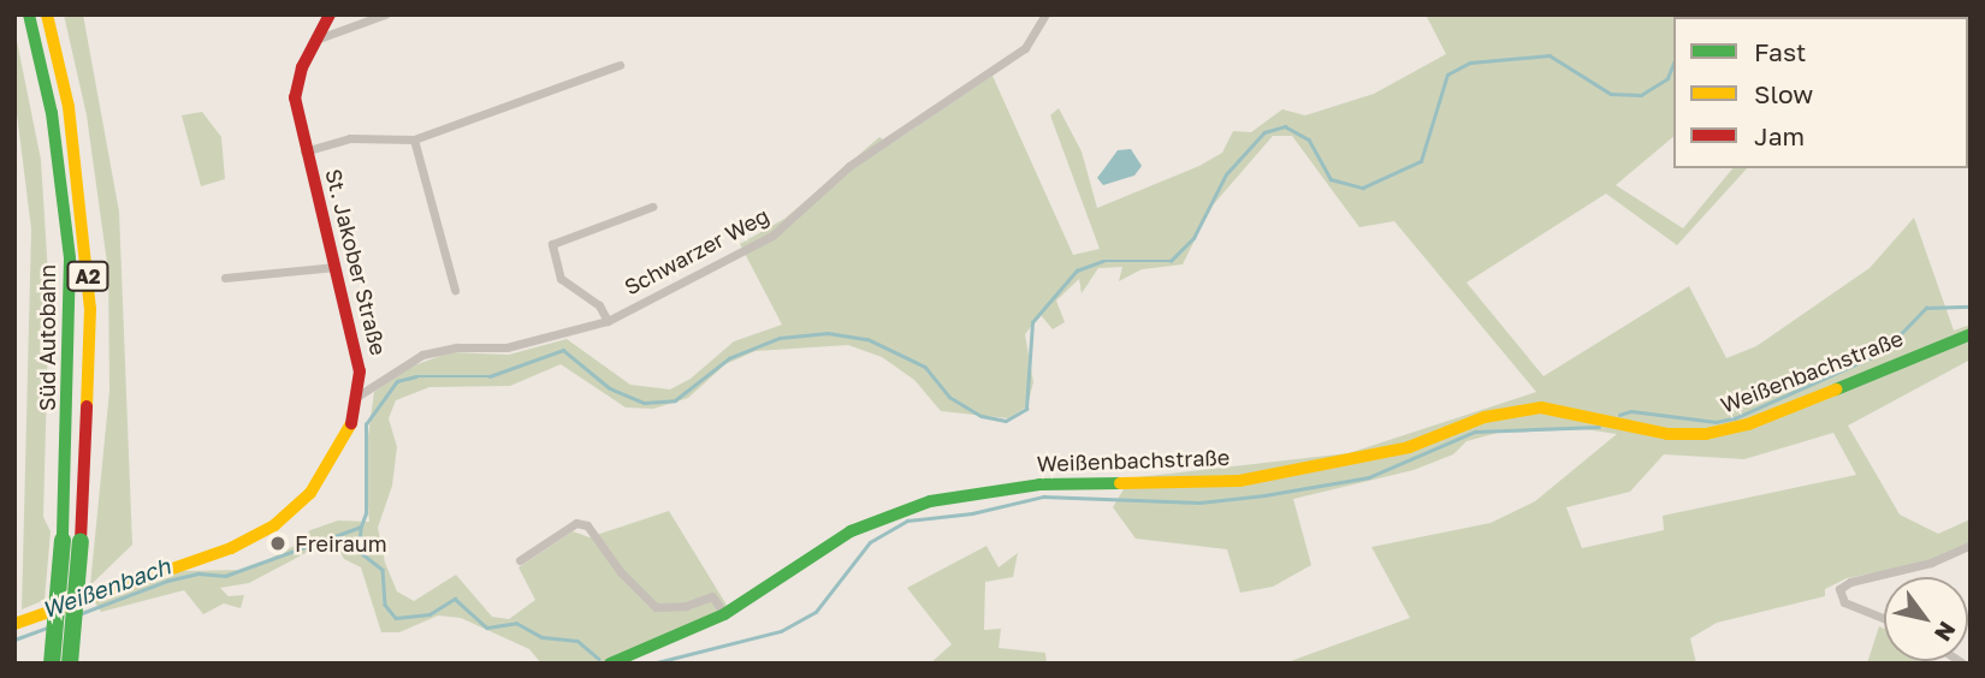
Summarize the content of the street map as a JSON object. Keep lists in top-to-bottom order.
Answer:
{
  "streets": {
    "main road": [
      "St. Jakober Straße",
      "A2",
      "Süd Autobahn",
      "Weißenbachstraße"
    ],
    "street": ["Schwarzer Weg"]
  },
  "crossings": [
    ["Schwarzer Weg", "St. Jakober Straße"]
  ],
  "water": ["Weißenbach"],
  "places": ["Freiraum"],
  "legend": ["Fast", "Slow", "Jam"],
  "north": "bottom right"
}
